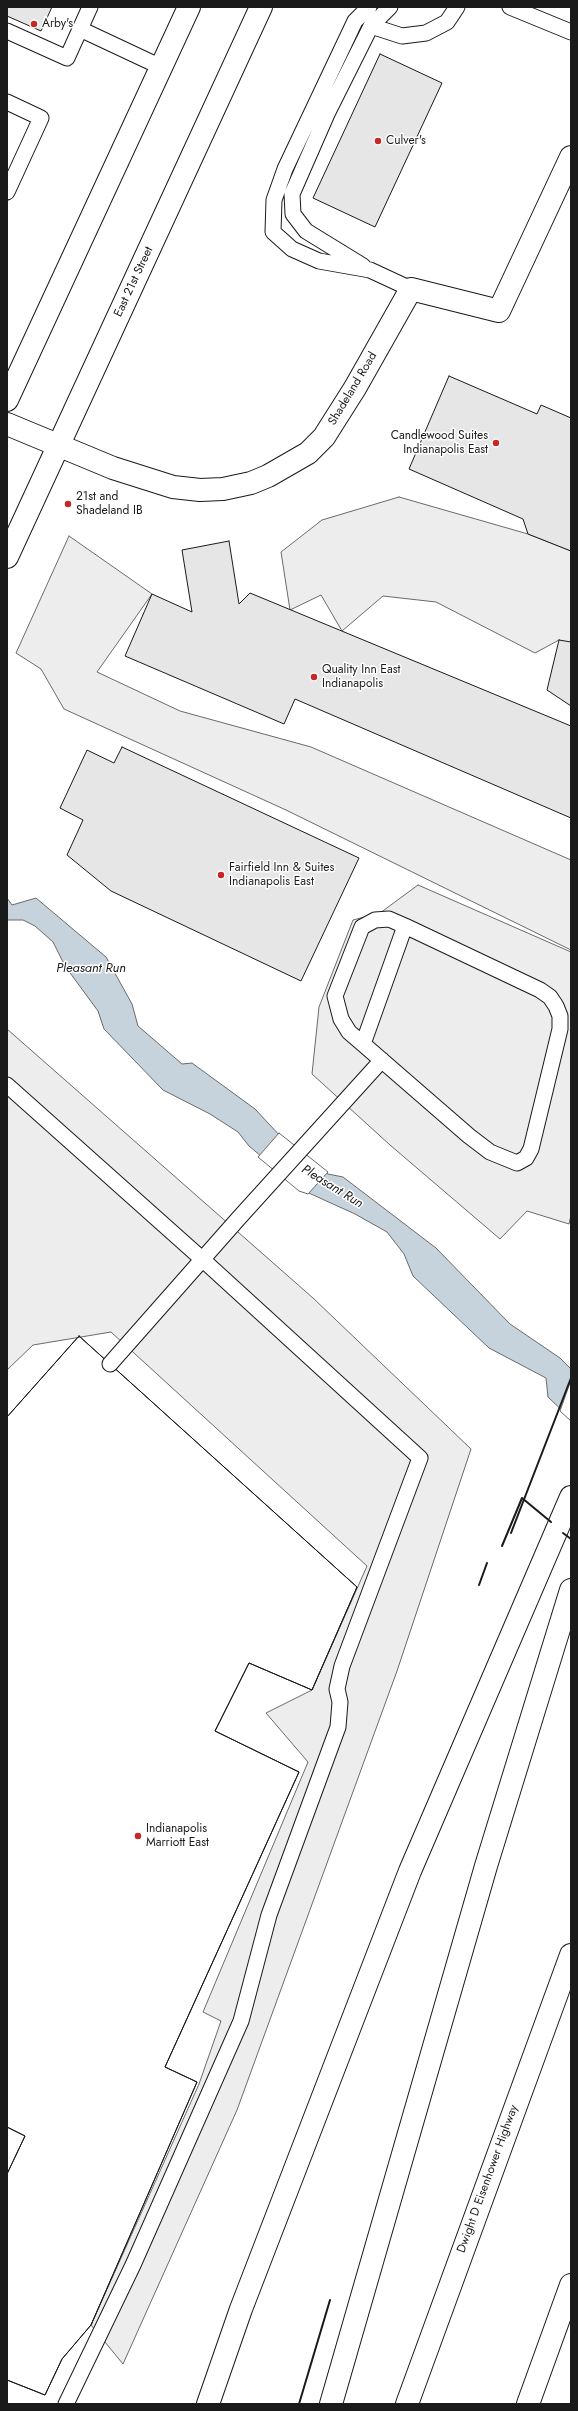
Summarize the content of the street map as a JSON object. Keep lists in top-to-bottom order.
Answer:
{
  "streets": {
    "main road": ["East 21st Street", "Shadeland Road", "Dwight D Eisenhower Highway"]
  },
  "crossings": [
    ["East 21st Street", "Shadeland Road"]
  ],
  "water": ["Pleasant Run"],
  "places": [
    "Arby's",
    "Culver's",
    "Candlewood Suites Indianapolis East",
    "21st and Shadeland IB",
    "Quality Inn East Indianapolis",
    "Fairfield Inn & Suites Indianapolis East",
    "Indianapolis Marriott East"
  ]
}
